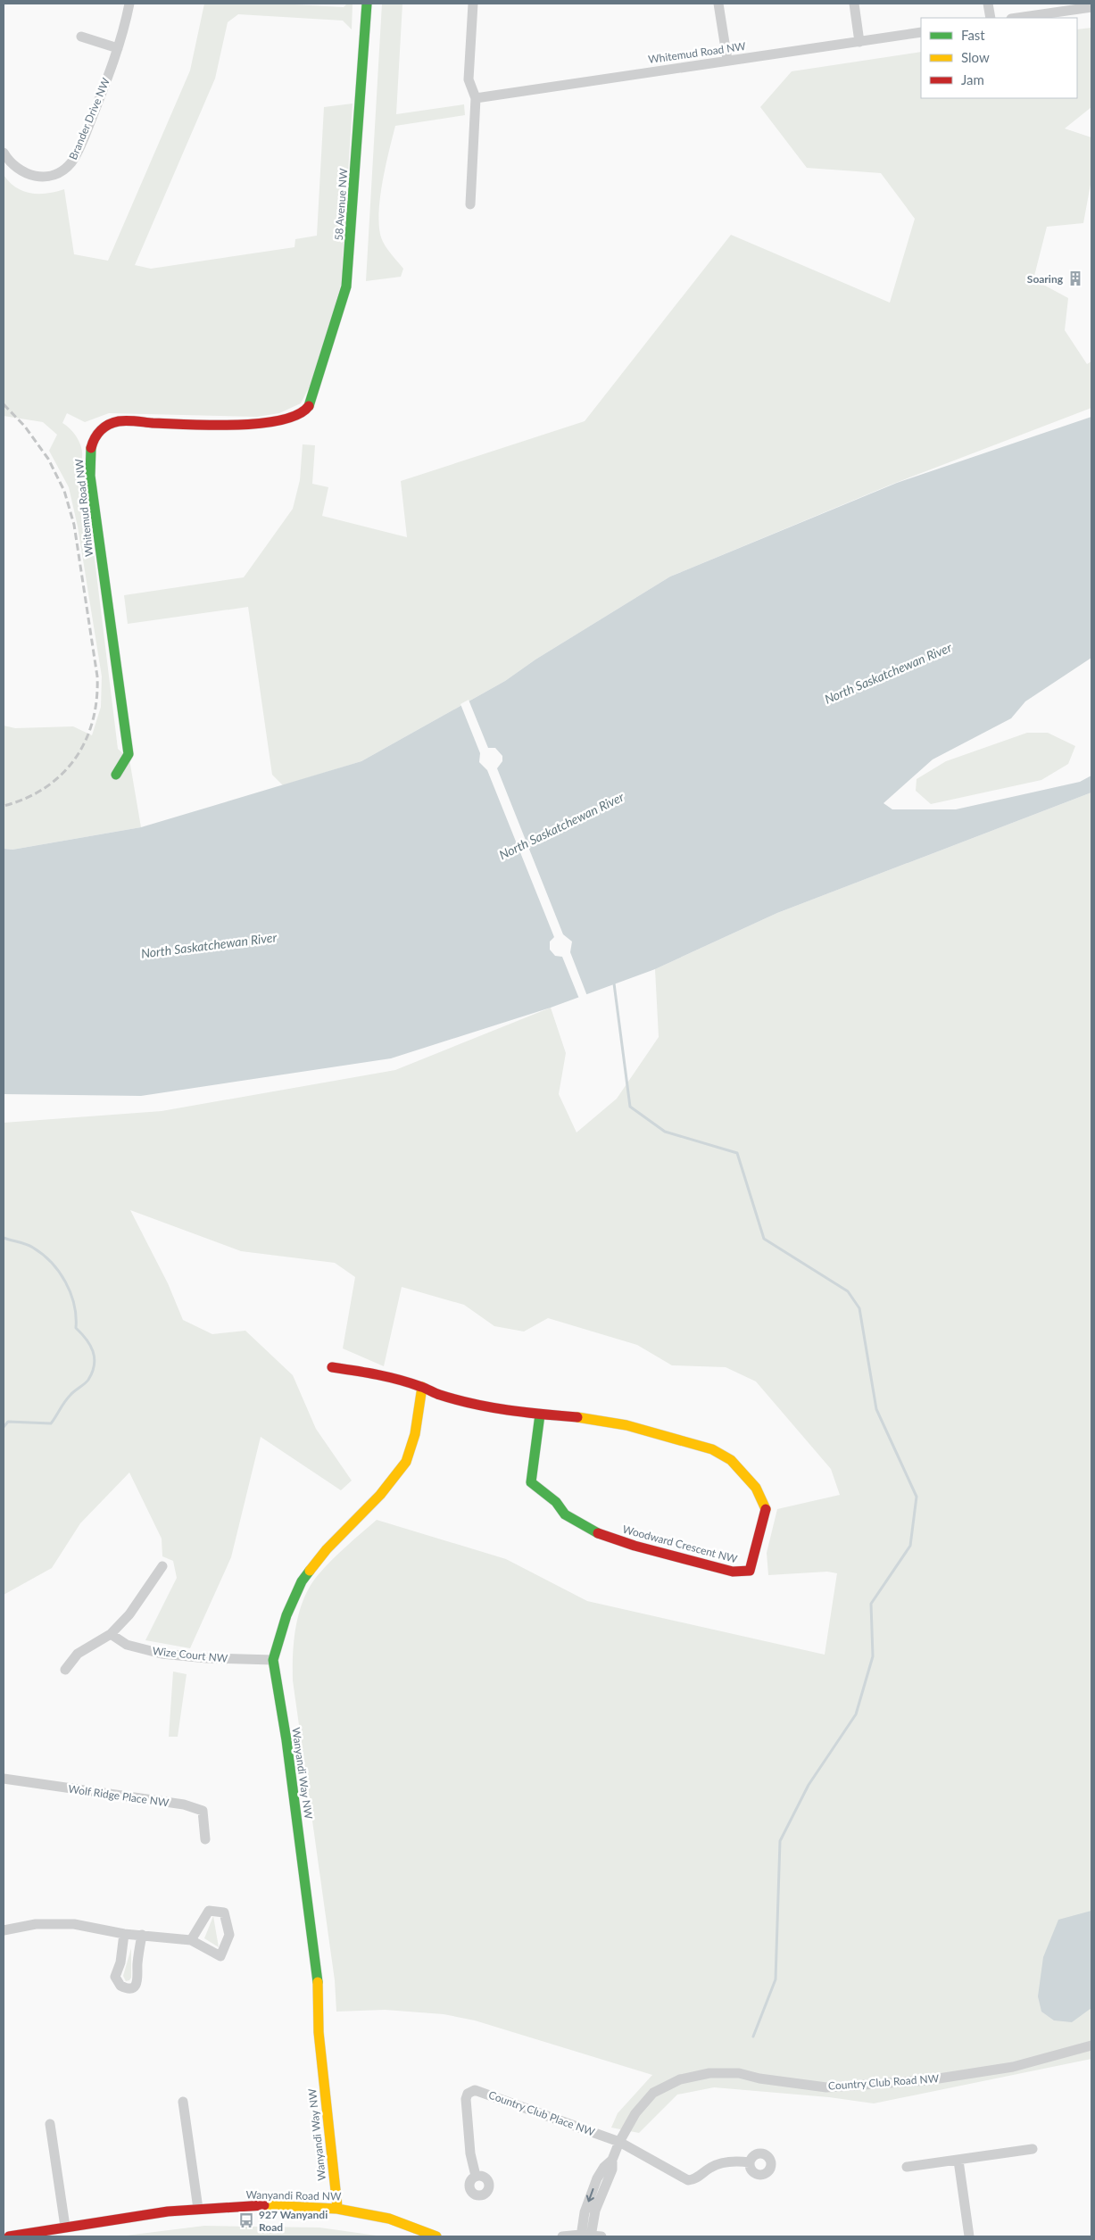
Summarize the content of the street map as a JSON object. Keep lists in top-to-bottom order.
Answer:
{
  "streets": {
    "street": [
      "Whitemud Road NW",
      "Brander Drive NW",
      "58 Avenue NW",
      "Woodward Crescent NW",
      "Wize Court NW",
      "Wanyandi Way NW",
      "Wolf Ridge Place NW",
      "Country Club Road NW",
      "Country Club Place NW",
      "Wanyandi Road NW"
    ]
  },
  "crossings": [
    ["Whitemud Road NW", "58 Avenue NW"],
    ["Woodward Crescent NW", "Wanyandi Way NW"],
    ["Wize Court NW", "Wanyandi Way NW"],
    ["Wanyandi Way NW", "Wanyandi Road NW"],
    ["Country Club Road NW", "Country Club Place NW"]
  ],
  "water": ["North Saskatchewan River"],
  "places": {
    "building": ["Soaring"],
    "bus stop": ["927 Wanyandi Road"]
  },
  "legend": ["Fast", "Slow", "Jam"]
}
